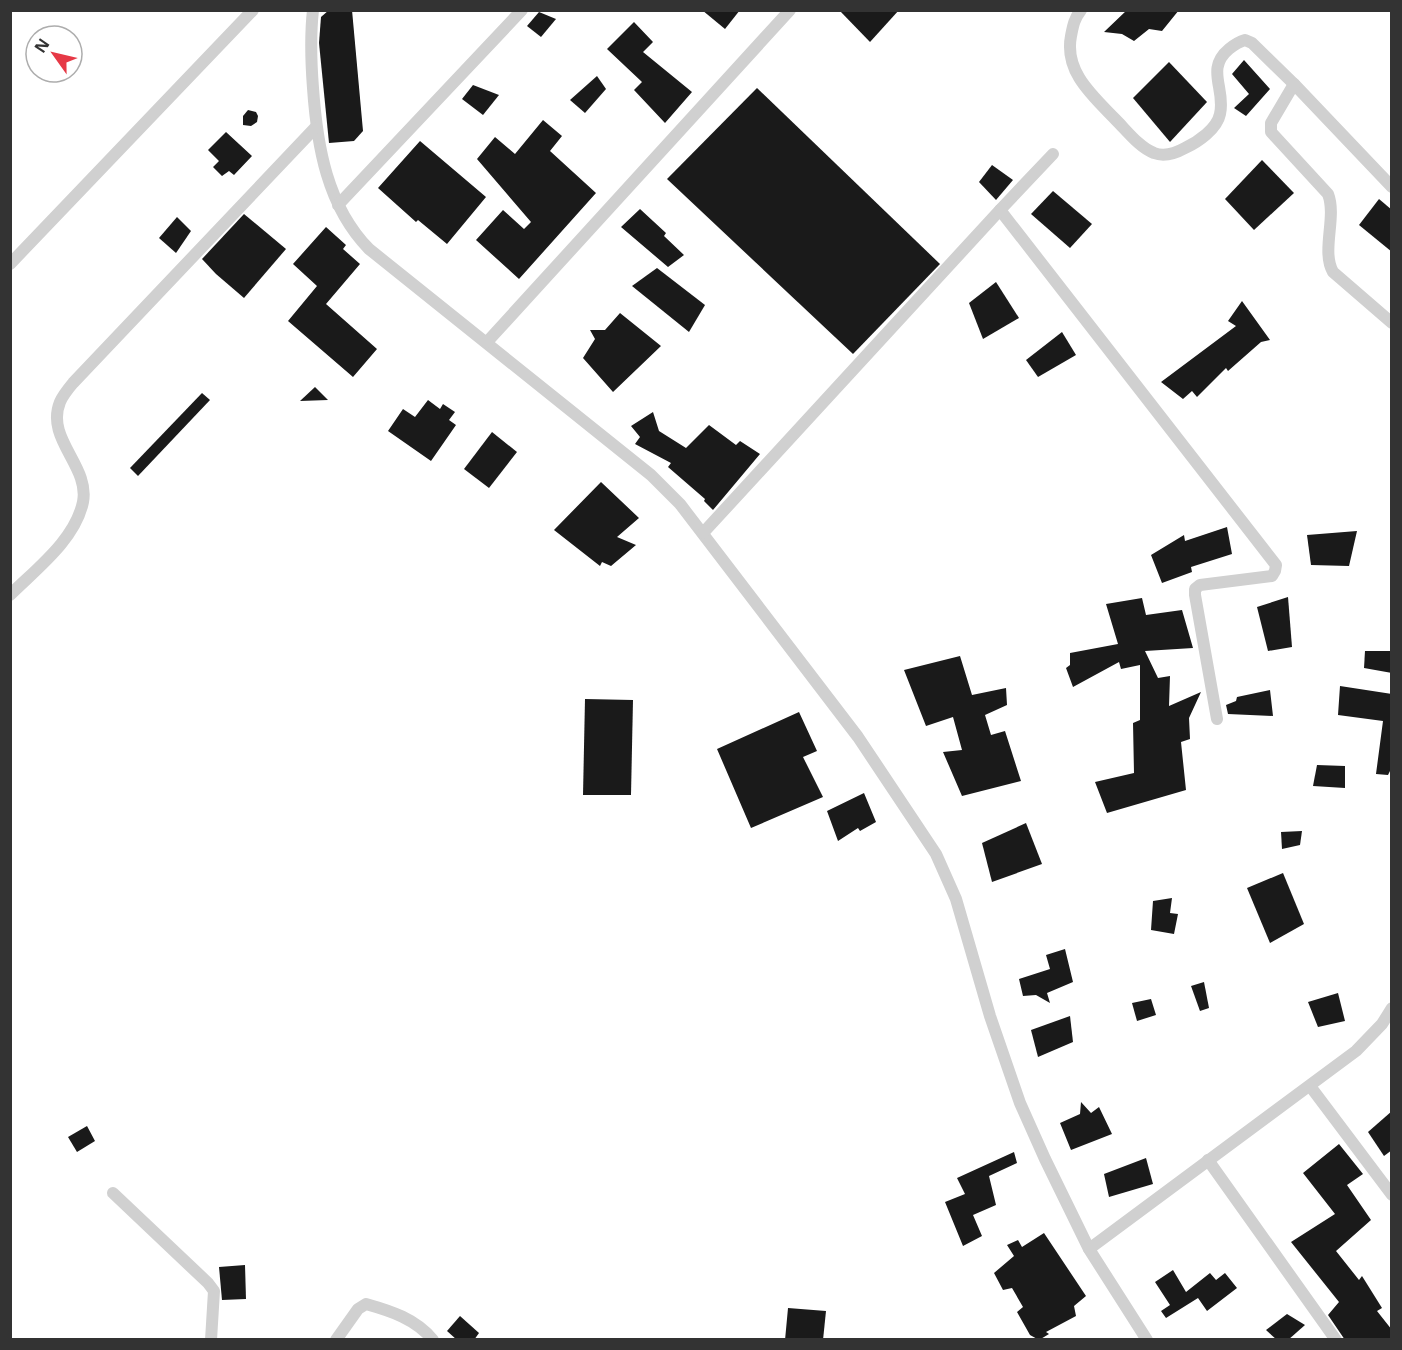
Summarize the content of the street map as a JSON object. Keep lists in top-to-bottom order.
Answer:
{
  "north": "top left"
}
